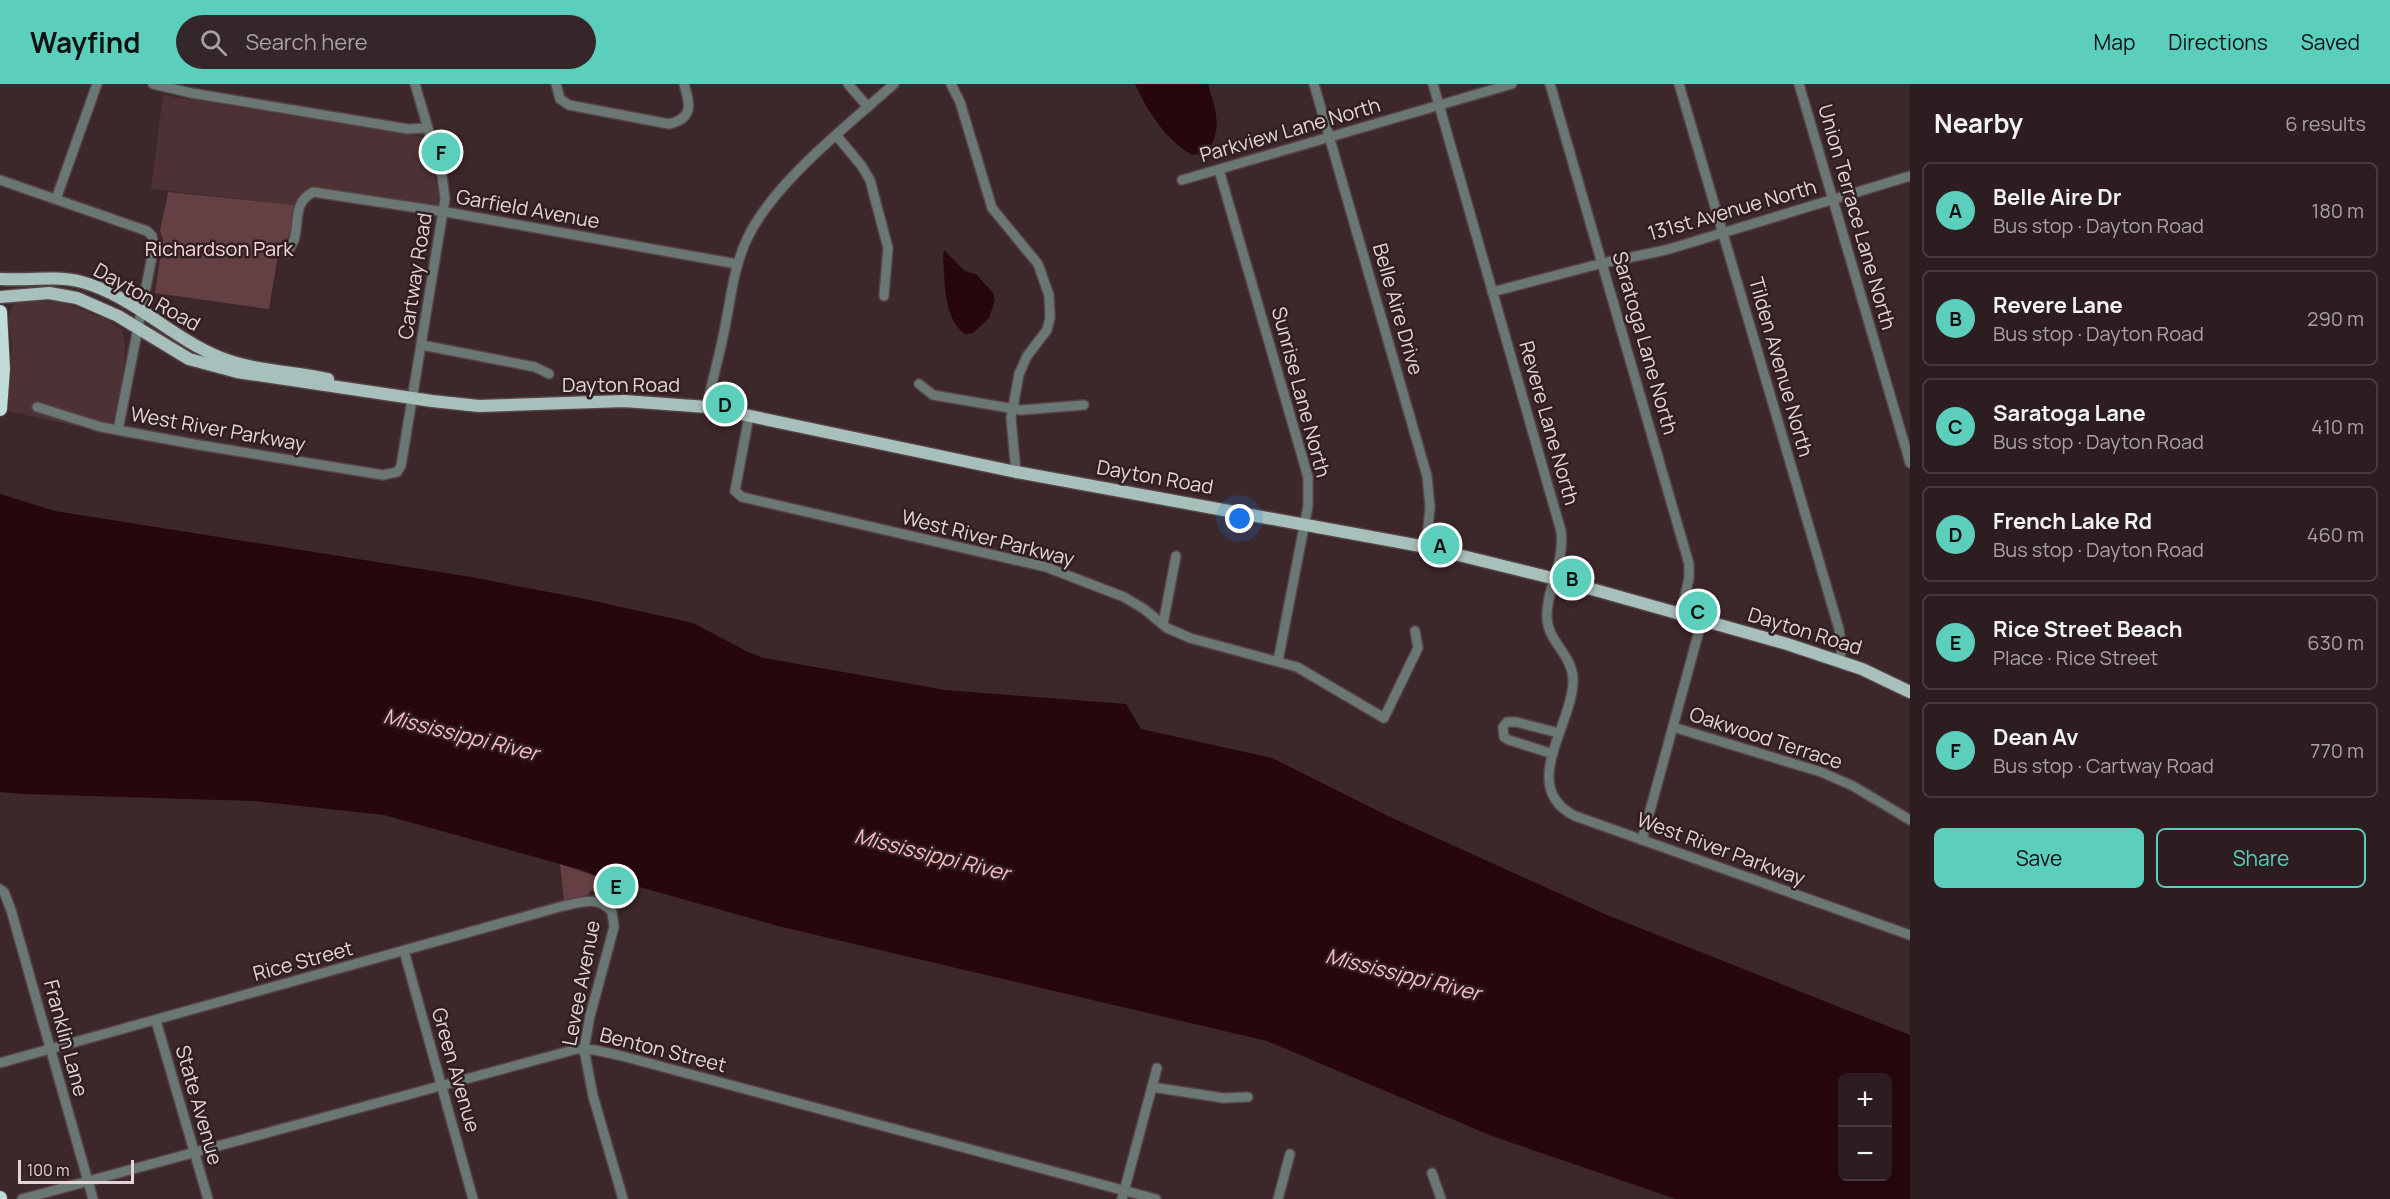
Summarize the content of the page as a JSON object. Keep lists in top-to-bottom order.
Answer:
{
  "streets": {
    "main road": ["Dayton Road"],
    "street": [
      "Parkview Lane North",
      "Garfield Avenue",
      "131st Avenue North",
      "Union Terrace Lane North",
      "Cartway Road",
      "Belle Aire Drive",
      "Saratoga Lane North",
      "Tilden Avenue North",
      "Sunrise Lane North",
      "Revere Lane North",
      "West River Parkway",
      "Oakwood Terrace",
      "Rice Street",
      "Levee Avenue",
      "Franklin Lane",
      "Benton Street",
      "Green Avenue",
      "State Avenue"
    ]
  },
  "crossings": [
    ["Parkview Lane North", "Belle Aire Drive"],
    ["Parkview Lane North", "Sunrise Lane North"],
    ["Parkview Lane North", "Revere Lane North"],
    ["Garfield Avenue", "Cartway Road"],
    ["131st Avenue North", "Union Terrace Lane North"],
    ["131st Avenue North", "Saratoga Lane North"],
    ["131st Avenue North", "Tilden Avenue North"],
    ["131st Avenue North", "Revere Lane North"],
    ["Cartway Road", "Dayton Road"],
    ["Cartway Road", "West River Parkway"],
    ["Dayton Road", "Belle Aire Drive"],
    ["Dayton Road", "Saratoga Lane North"],
    ["Dayton Road", "Tilden Avenue North"],
    ["Dayton Road", "Sunrise Lane North"],
    ["Dayton Road", "Revere Lane North"],
    ["Dayton Road", "West River Parkway"],
    ["Sunrise Lane North", "West River Parkway"],
    ["Revere Lane North", "West River Parkway"],
    ["Rice Street", "Levee Avenue"],
    ["Rice Street", "Franklin Lane"],
    ["Rice Street", "Green Avenue"],
    ["Rice Street", "State Avenue"],
    ["Levee Avenue", "Benton Street"],
    ["Franklin Lane", "Benton Street"],
    ["Benton Street", "Green Avenue"],
    ["Benton Street", "State Avenue"]
  ],
  "water": ["Mississippi River"],
  "parks": ["Richardson Park"],
  "scale_bar": "100 m",
  "page": {
    "header": "Wayfind",
    "search": "Search here",
    "nav": ["Map", "Directions", "Saved"],
    "heading": ["Nearby", "6 results"],
    "pins": [
      "F",
      "D",
      "A",
      "B",
      "C",
      "E"
    ],
    "list": [
      {
        "mark": "A",
        "name": "Belle Aire Dr",
        "note": "Bus stop · Dayton Road",
        "value": "180 m"
      },
      {
        "mark": "B",
        "name": "Revere Lane",
        "note": "Bus stop · Dayton Road",
        "value": "290 m"
      },
      {
        "mark": "C",
        "name": "Saratoga Lane",
        "note": "Bus stop · Dayton Road",
        "value": "410 m"
      },
      {
        "mark": "D",
        "name": "French Lake Rd",
        "note": "Bus stop · Dayton Road",
        "value": "460 m"
      },
      {
        "mark": "E",
        "name": "Rice Street Beach",
        "note": "Place · Rice Street",
        "value": "630 m"
      },
      {
        "mark": "F",
        "name": "Dean Av",
        "note": "Bus stop · Cartway Road",
        "value": "770 m"
      }
    ],
    "buttons": ["Save", "Share"],
    "map_buttons": ["+", "−"],
    "scale": "100 m"
  }
}
